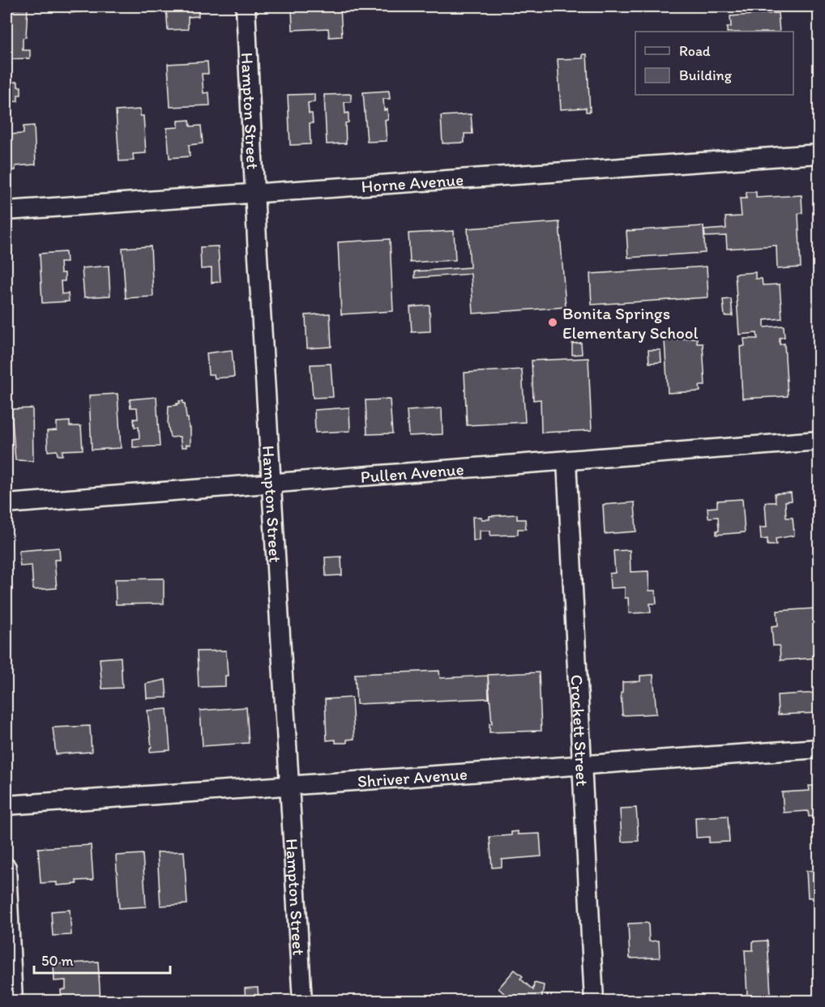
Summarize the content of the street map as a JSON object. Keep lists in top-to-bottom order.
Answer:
{
  "streets": {
    "street": [
      "Hampton Street",
      "Horne Avenue",
      "Pullen Avenue",
      "Crockett Street",
      "Shriver Avenue"
    ]
  },
  "crossings": [
    ["Hampton Street", "Horne Avenue"],
    ["Hampton Street", "Pullen Avenue"],
    ["Hampton Street", "Shriver Avenue"],
    ["Pullen Avenue", "Crockett Street"],
    ["Crockett Street", "Shriver Avenue"]
  ],
  "places": ["Bonita Springs Elementary School"],
  "legend": ["Road", "Building"],
  "scale_bar": "50 m"
}
